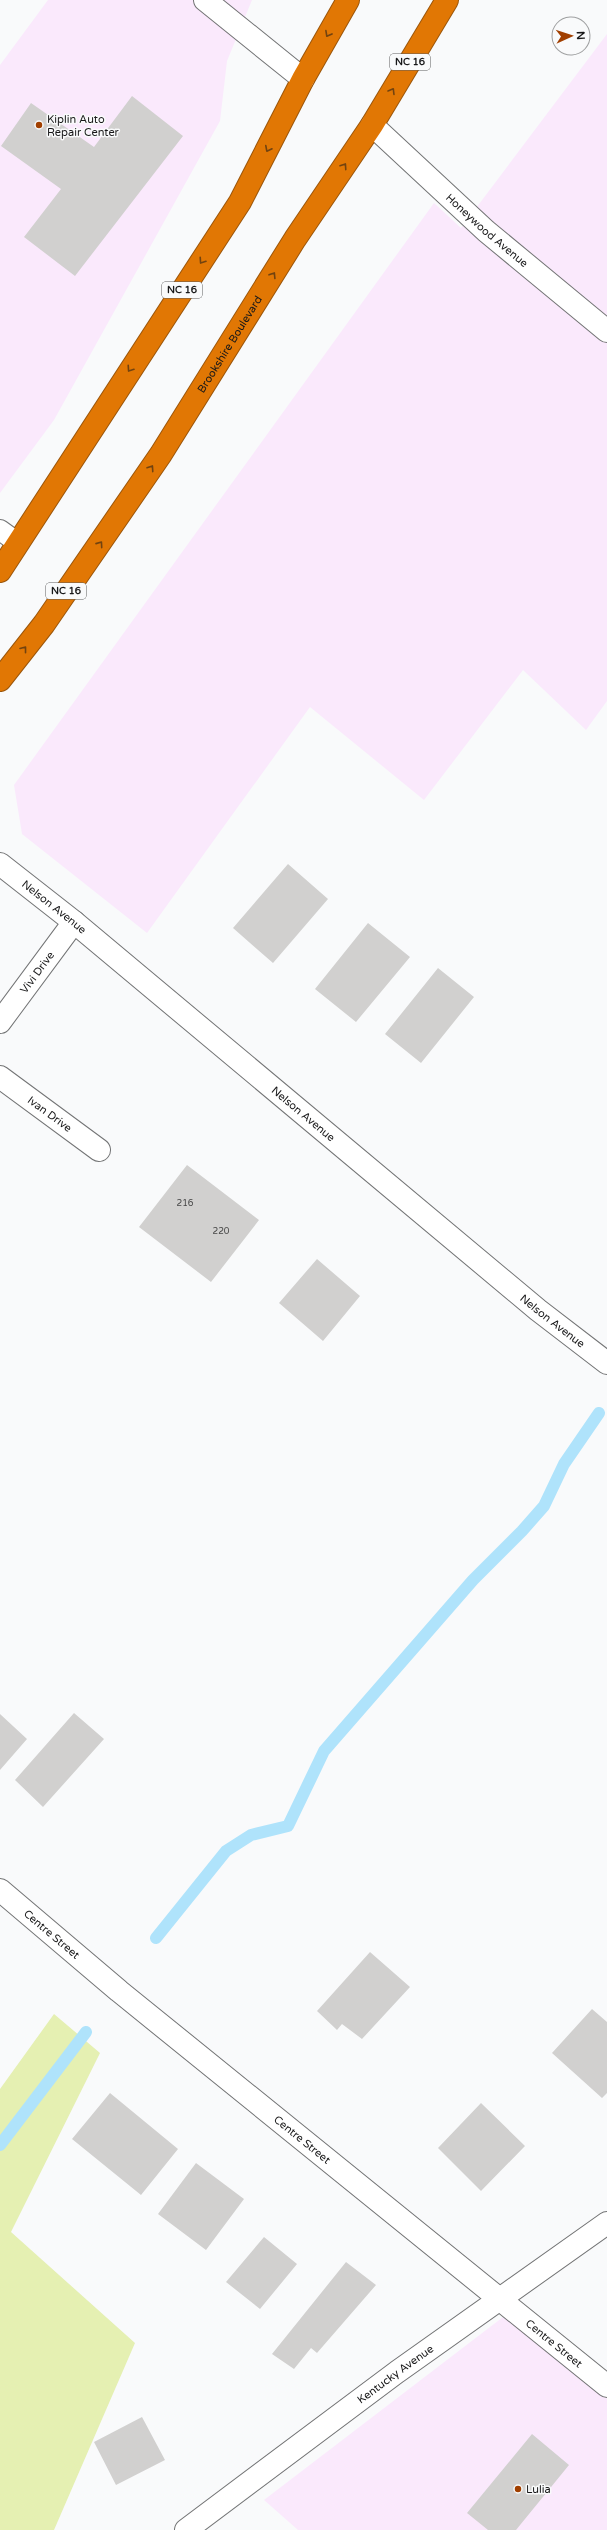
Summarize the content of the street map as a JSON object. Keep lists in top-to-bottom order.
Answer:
{
  "streets": {
    "highway": ["NC 16", "Brookshire Boulevard"],
    "street": [
      "Honeywood Avenue",
      "Nelson Avenue",
      "Vivi Drive",
      "Ivan Drive",
      "Centre Street",
      "Kentucky Avenue"
    ]
  },
  "crossings": [
    ["Honeywood Avenue", "Brookshire Boulevard"],
    ["Nelson Avenue", "Vivi Drive"],
    ["Centre Street", "Kentucky Avenue"]
  ],
  "places": ["Kiplin Auto Repair Center", "Lulia"],
  "house_numbers": ["216", "220"],
  "north": "right"
}
